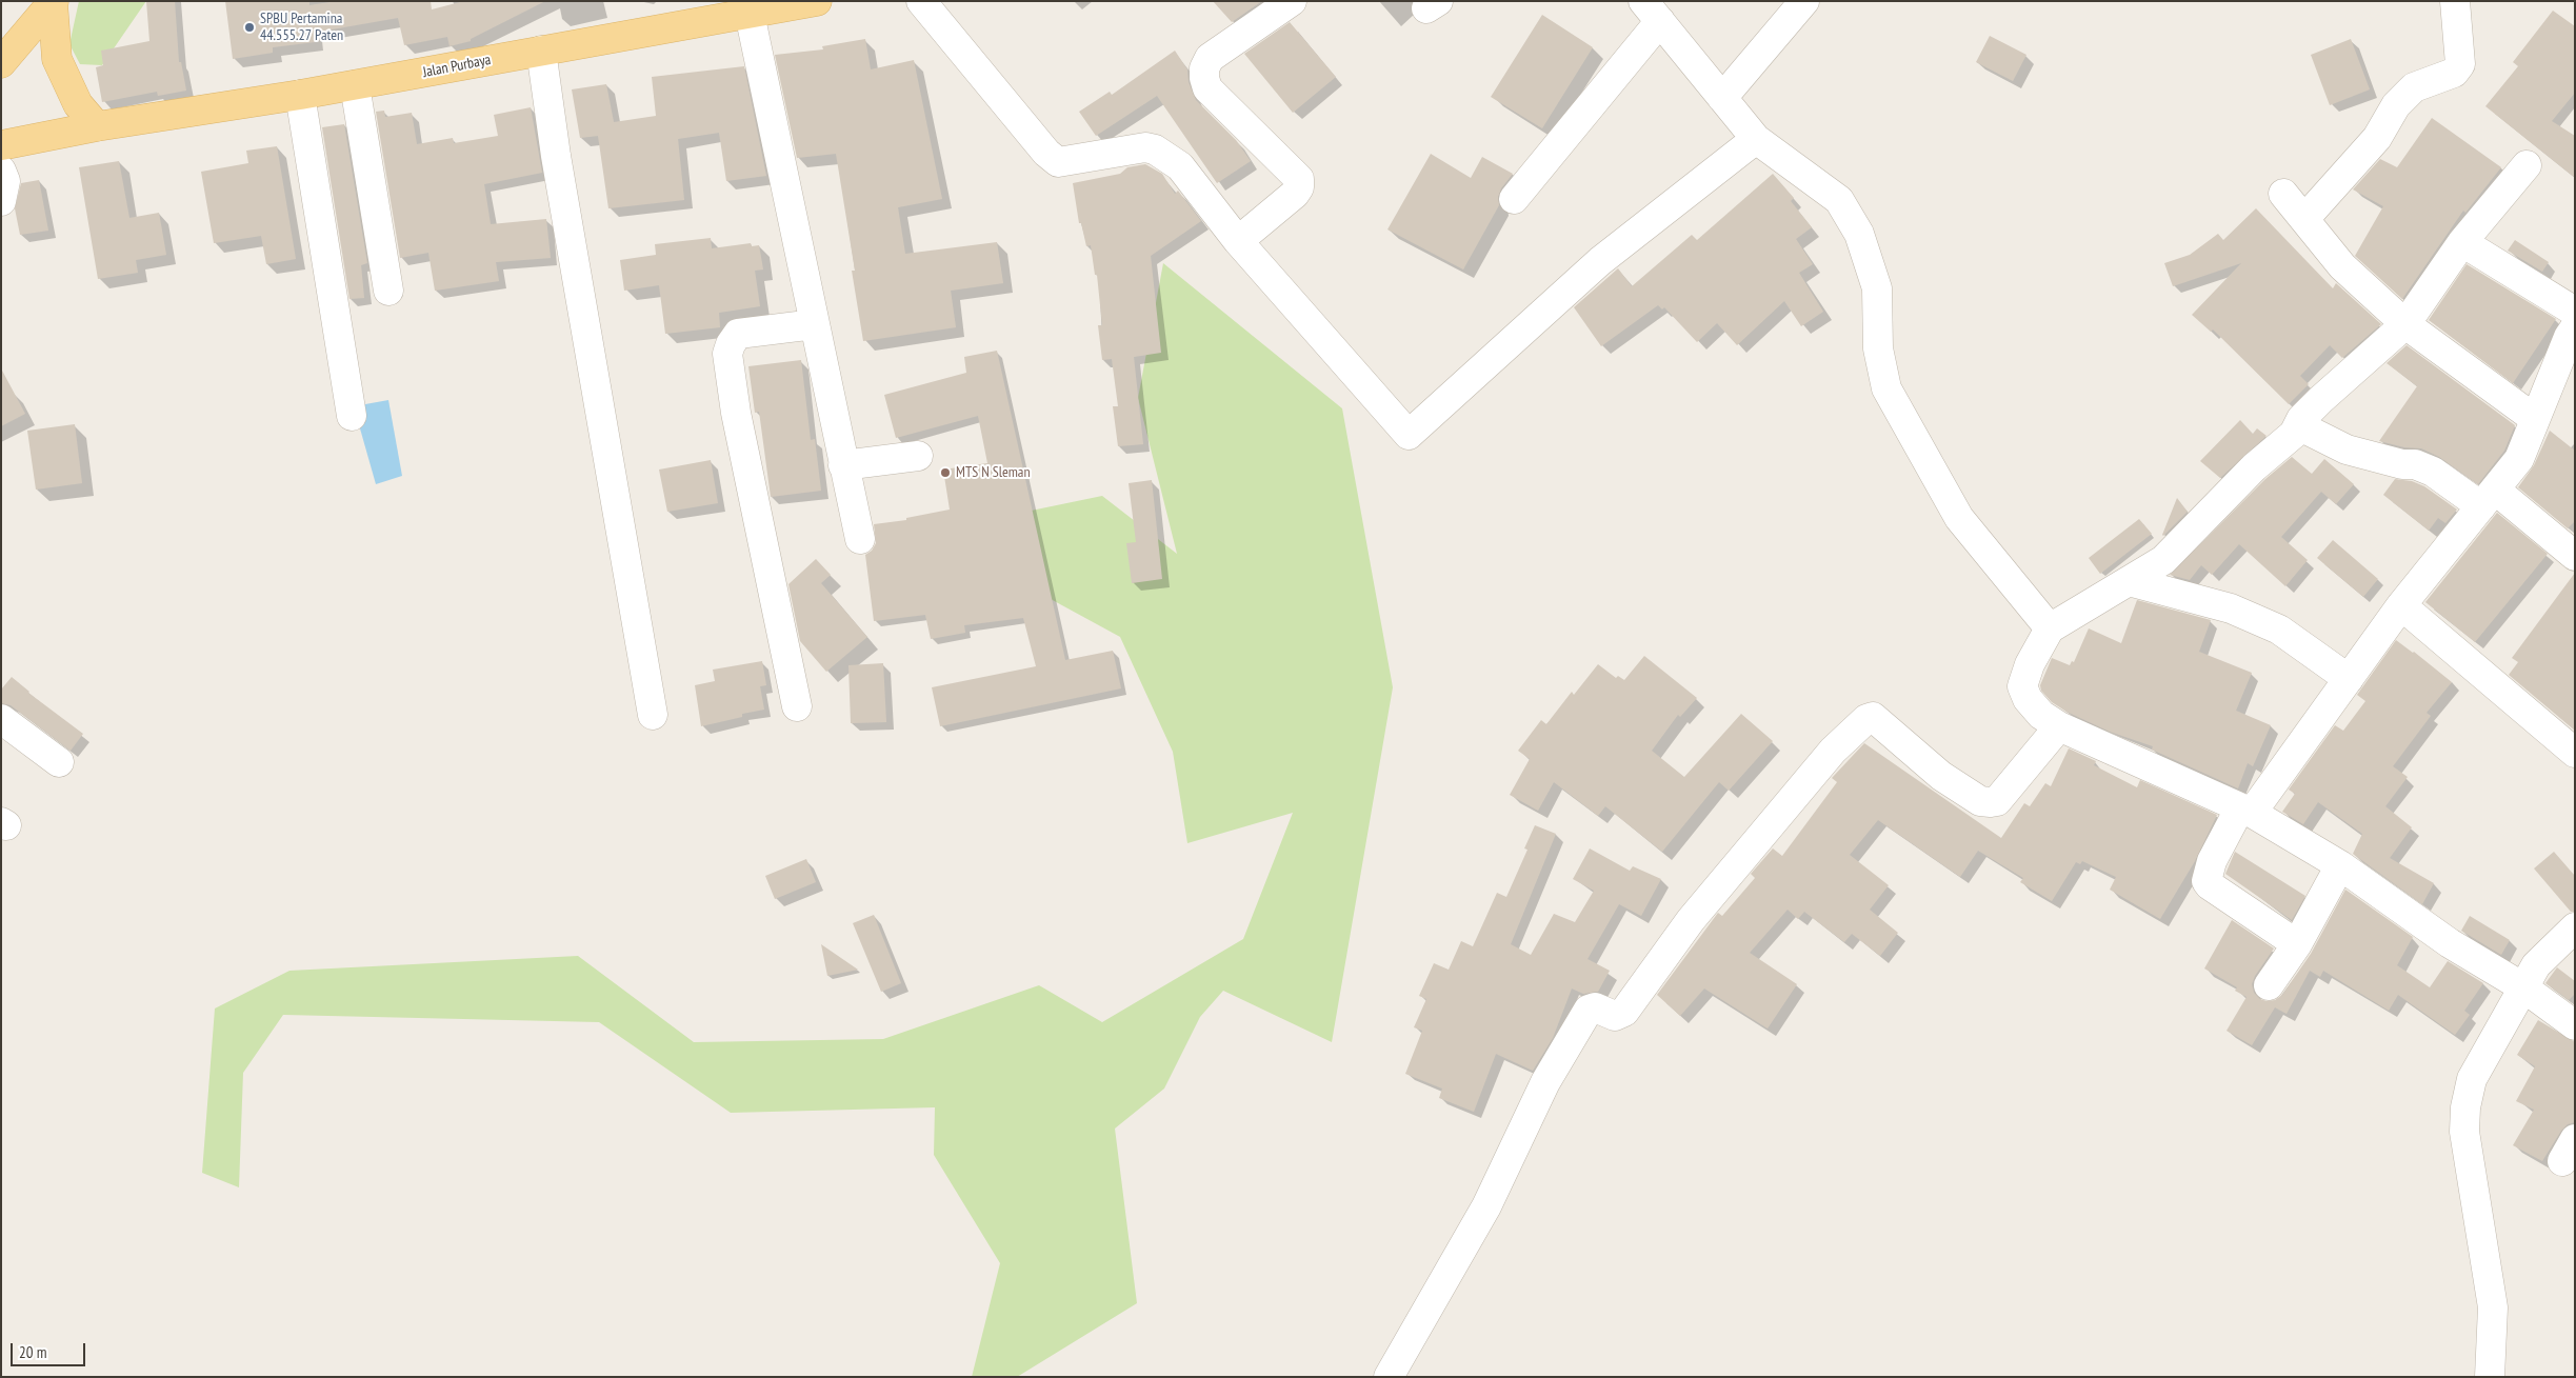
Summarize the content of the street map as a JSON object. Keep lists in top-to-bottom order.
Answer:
{
  "streets": {
    "main road": ["Jalan Purbaya"]
  },
  "places": ["SPBU Pertamina 44.555.27 Paten", "MTS N Sleman"],
  "scale_bar": "20 m"
}
